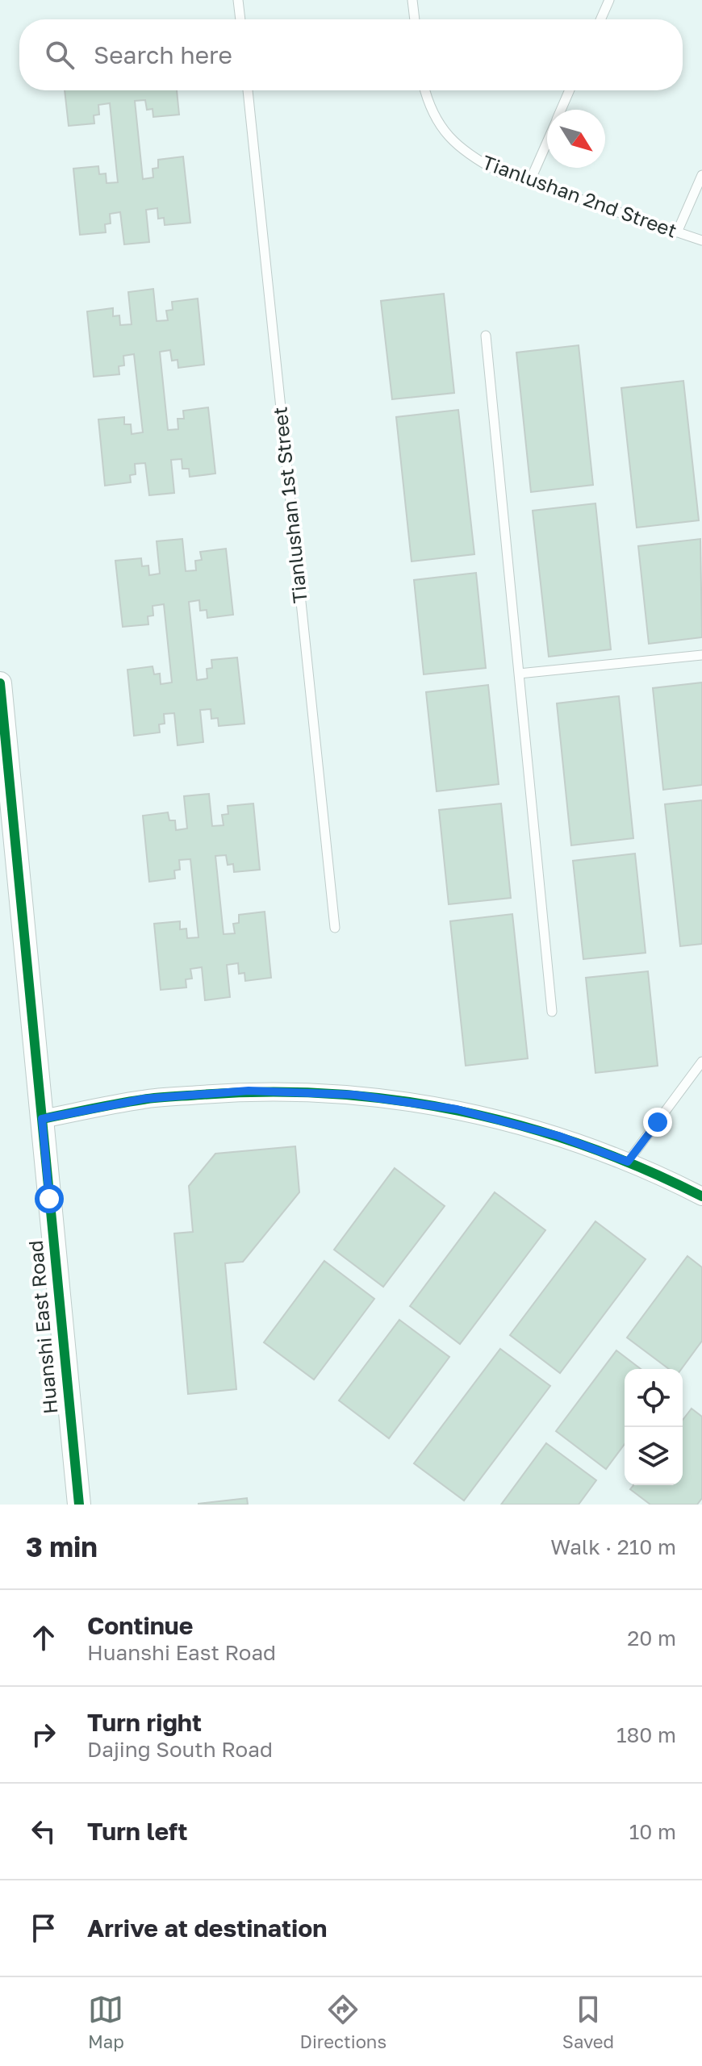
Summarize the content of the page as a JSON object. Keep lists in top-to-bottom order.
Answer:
{
  "streets": {
    "street": ["Huanshi East Road"],
    "lane": ["Tianlushan 2nd Street", "Tianlushan 1st Street"]
  },
  "north": "bottom right",
  "page": {
    "search": "Search here",
    "heading": ["3 min", "Walk · 210 m"],
    "list": [
      ["Continue", "Huanshi East Road", "20 m"],
      ["Turn right", "Dajing South Road", "180 m"],
      ["Turn left", "10 m"],
      "Arrive at destination"
    ],
    "nav": ["Map", "Directions", "Saved"]
  }
}
